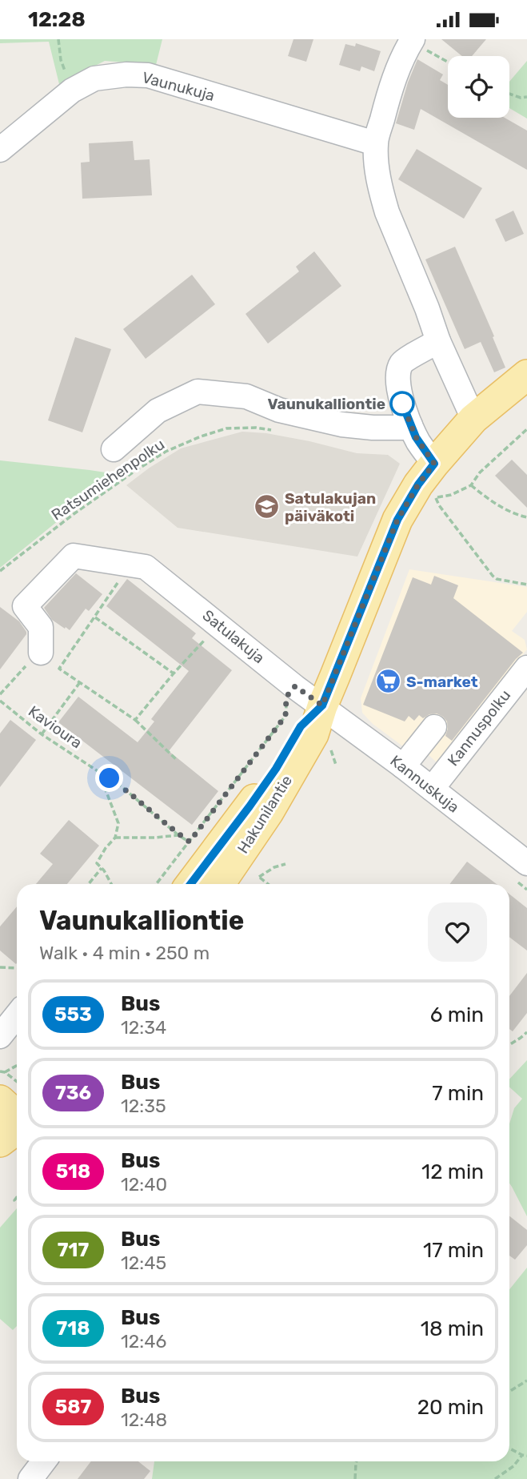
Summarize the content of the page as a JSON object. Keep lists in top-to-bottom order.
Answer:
{
  "streets": {
    "main road": ["Hakunilantie"],
    "street": [
      "Vaunukuja",
      "Satulakuja",
      "Kannuspolku",
      "Kannuskuja"
    ],
    "path": ["Ratsumiehenpolku", "Kavioura"]
  },
  "crossings": [
    ["Satulakuja", "Kannuskuja"],
    ["Satulakuja", "Hakunilantie"],
    ["Kannuspolku", "Kannuskuja"],
    ["Kannuskuja", "Hakunilantie"]
  ],
  "places": {
    "other": ["Vaunukalliontie"],
    "school or university": ["Satulakujan päiväkoti"],
    "supermarket": ["S-market"]
  },
  "lines": ["bus line 553"],
  "page": {
    "status": "12:28",
    "heading": ["Vaunukalliontie", "Walk · 4 min · 250 m"],
    "list": [
      {
        "mark": "553",
        "name": "Bus",
        "note": "12:34",
        "value": "6 min"
      },
      {
        "mark": "736",
        "name": "Bus",
        "note": "12:35",
        "value": "7 min"
      },
      {
        "mark": "518",
        "name": "Bus",
        "note": "12:40",
        "value": "12 min"
      },
      {
        "mark": "717",
        "name": "Bus",
        "note": "12:45",
        "value": "17 min"
      },
      {
        "mark": "718",
        "name": "Bus",
        "note": "12:46",
        "value": "18 min"
      },
      {
        "mark": "587",
        "name": "Bus",
        "note": "12:48",
        "value": "20 min"
      }
    ]
  }
}
